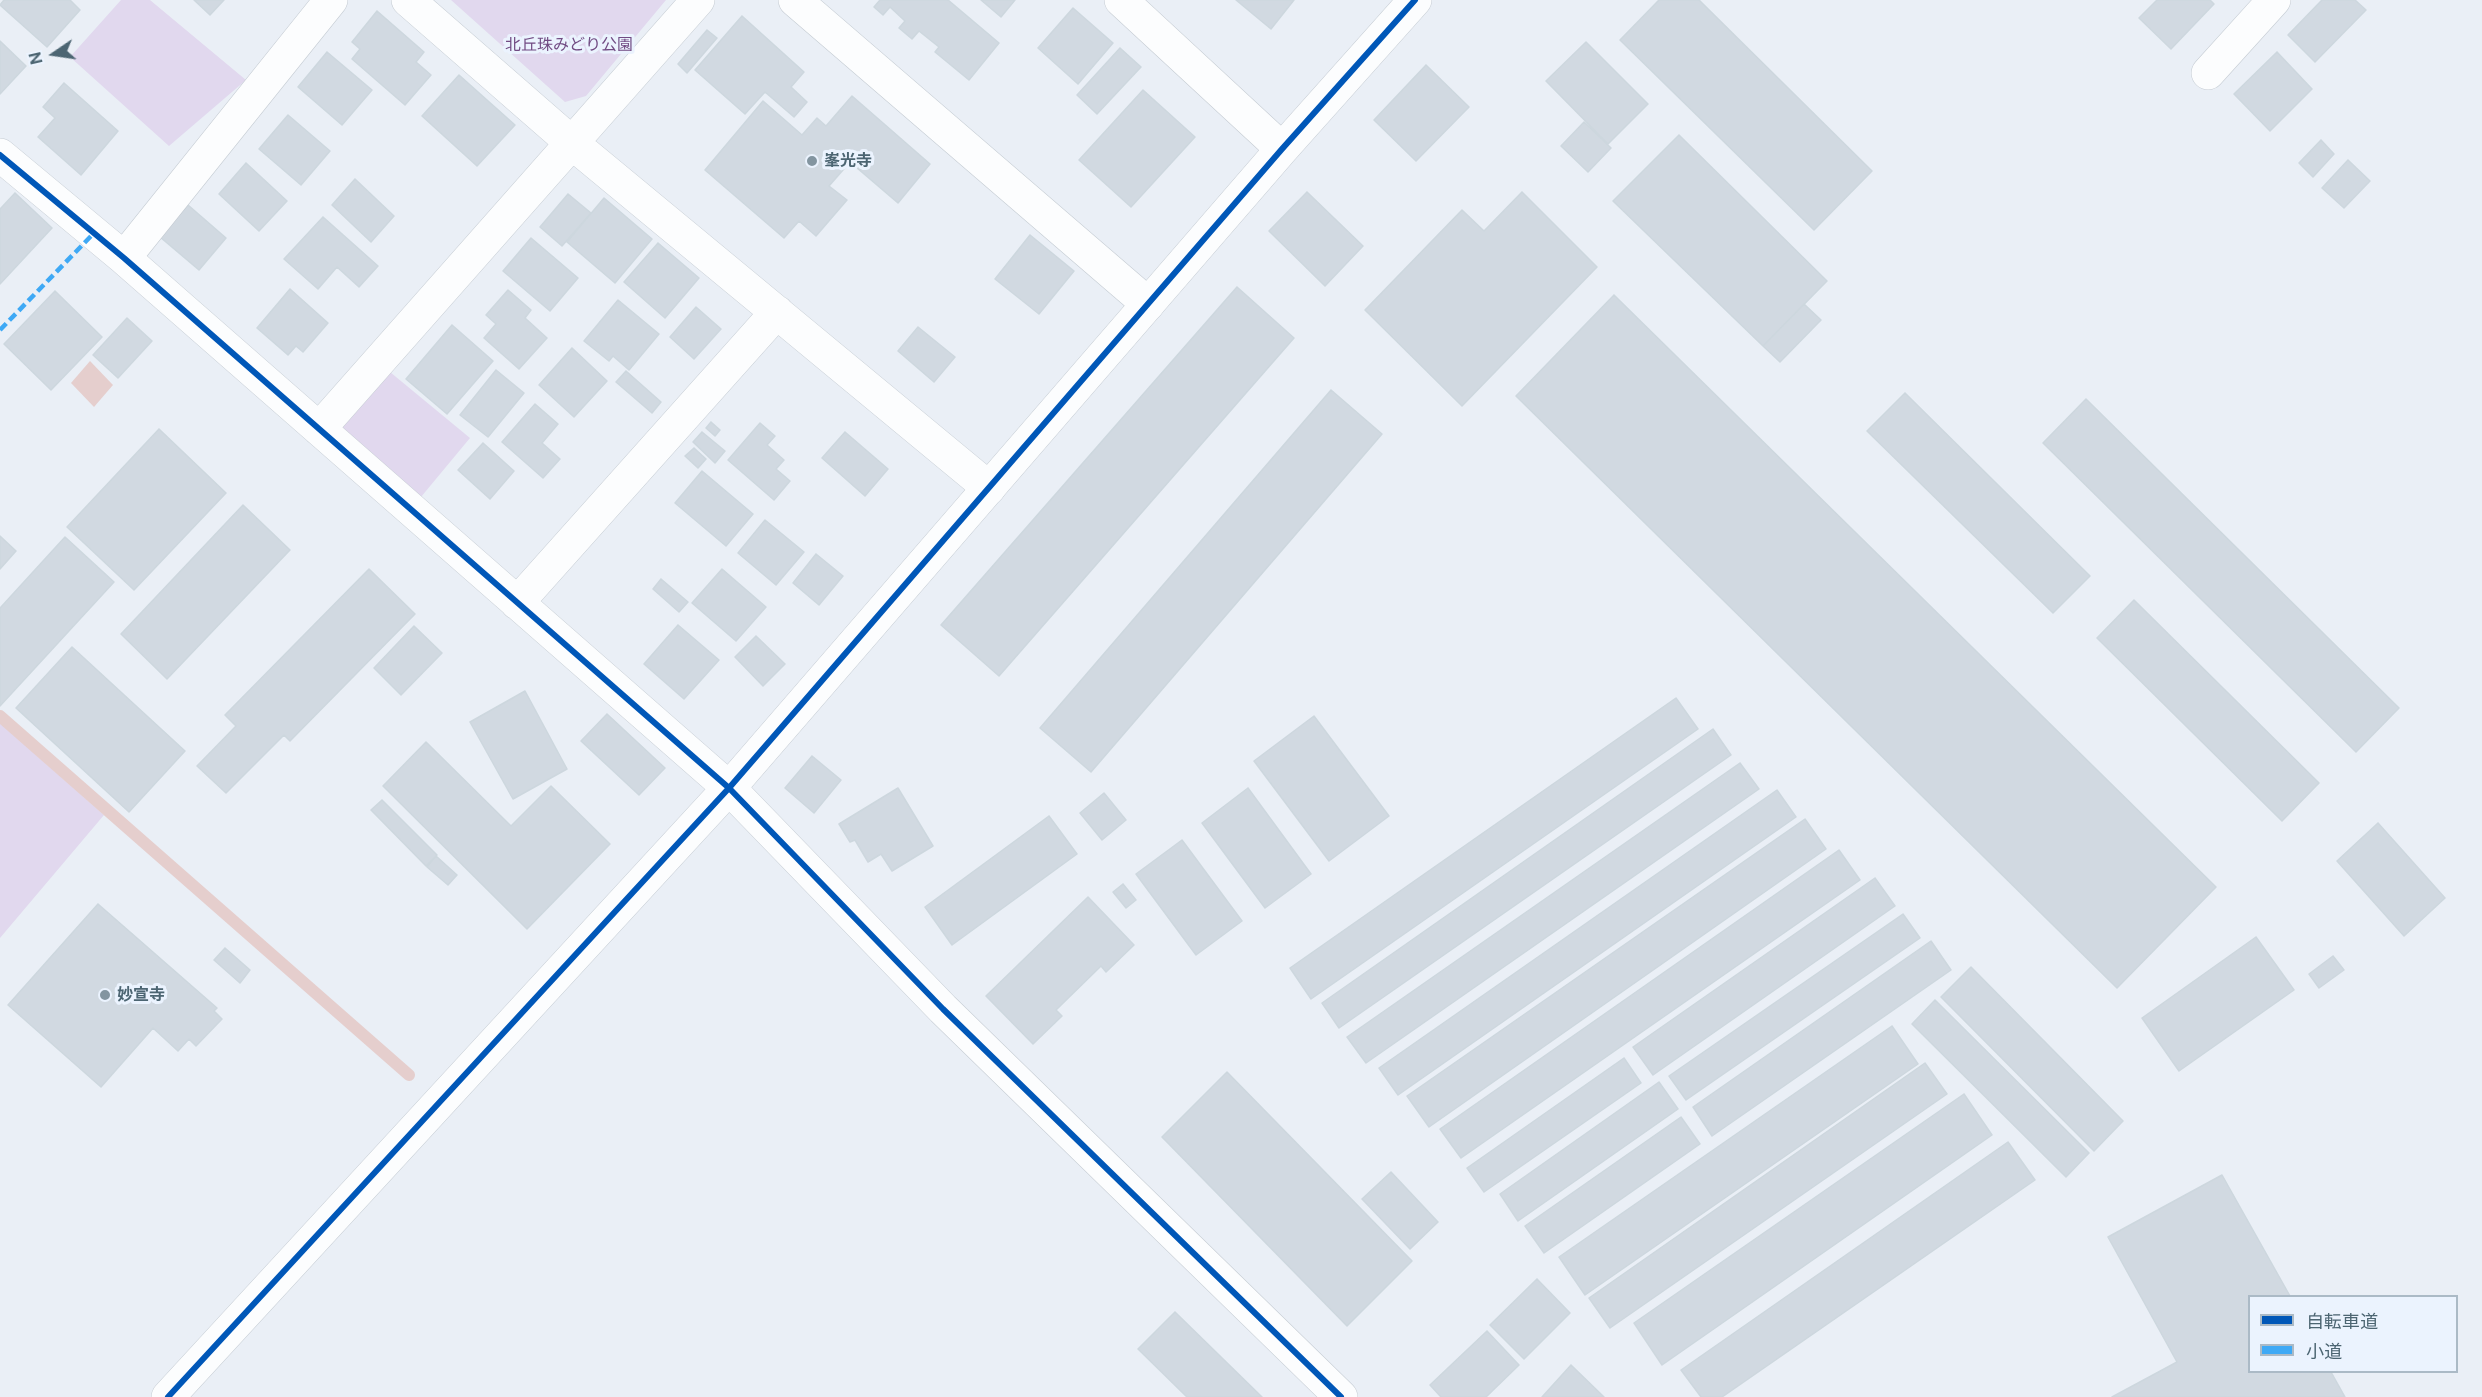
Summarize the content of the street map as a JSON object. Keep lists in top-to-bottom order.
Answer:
{
  "parks": ["北丘珠みどり公園"],
  "places": ["峯光寺", "妙宣寺"],
  "legend": ["自転車道", "小道"],
  "north": "left"
}
